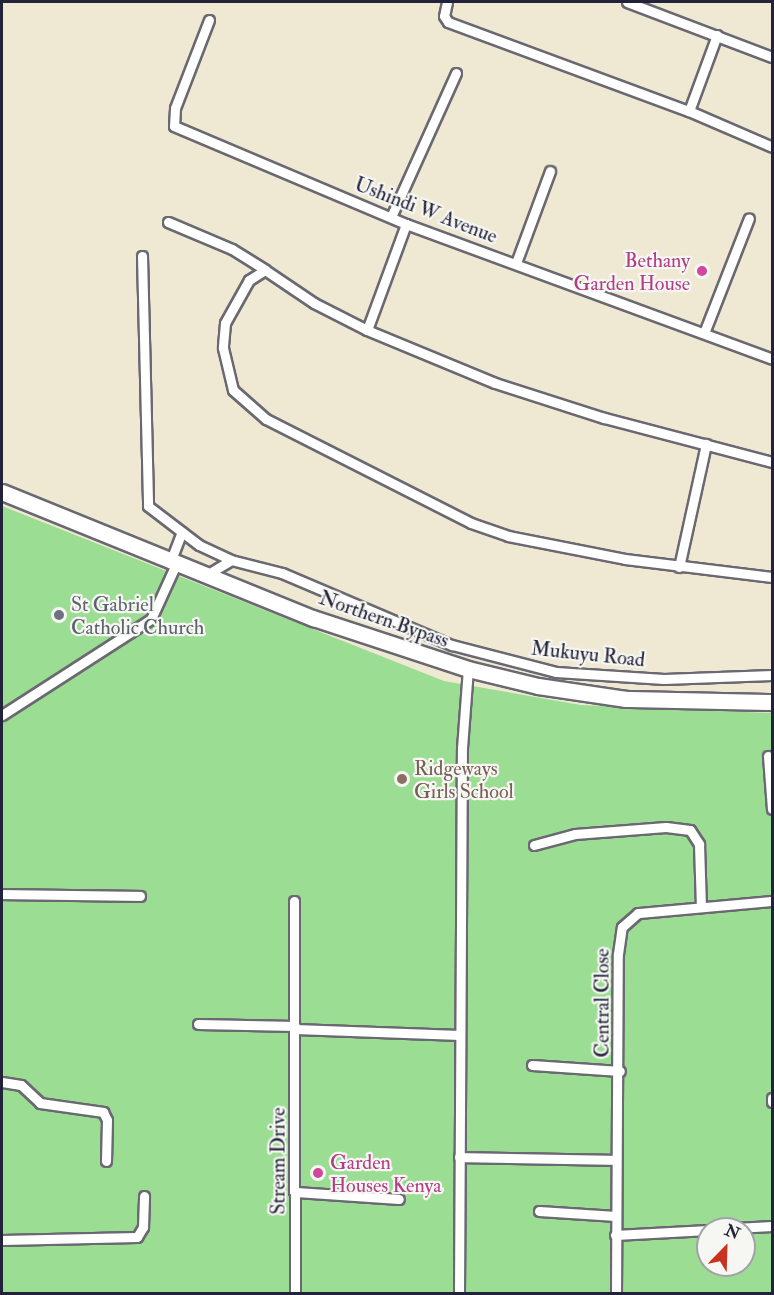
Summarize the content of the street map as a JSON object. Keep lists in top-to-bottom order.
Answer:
{
  "streets": {
    "main road": ["Northern Bypass"],
    "street": [
      "Ushindi W Avenue",
      "Mukuyu Road",
      "Central Close",
      "Stream Drive"
    ]
  },
  "places": [
    "Bethany Garden House",
    "St Gabriel Catholic Church",
    "Ridgeways Girls School",
    "Garden Houses Kenya"
  ],
  "north": "top right"
}
